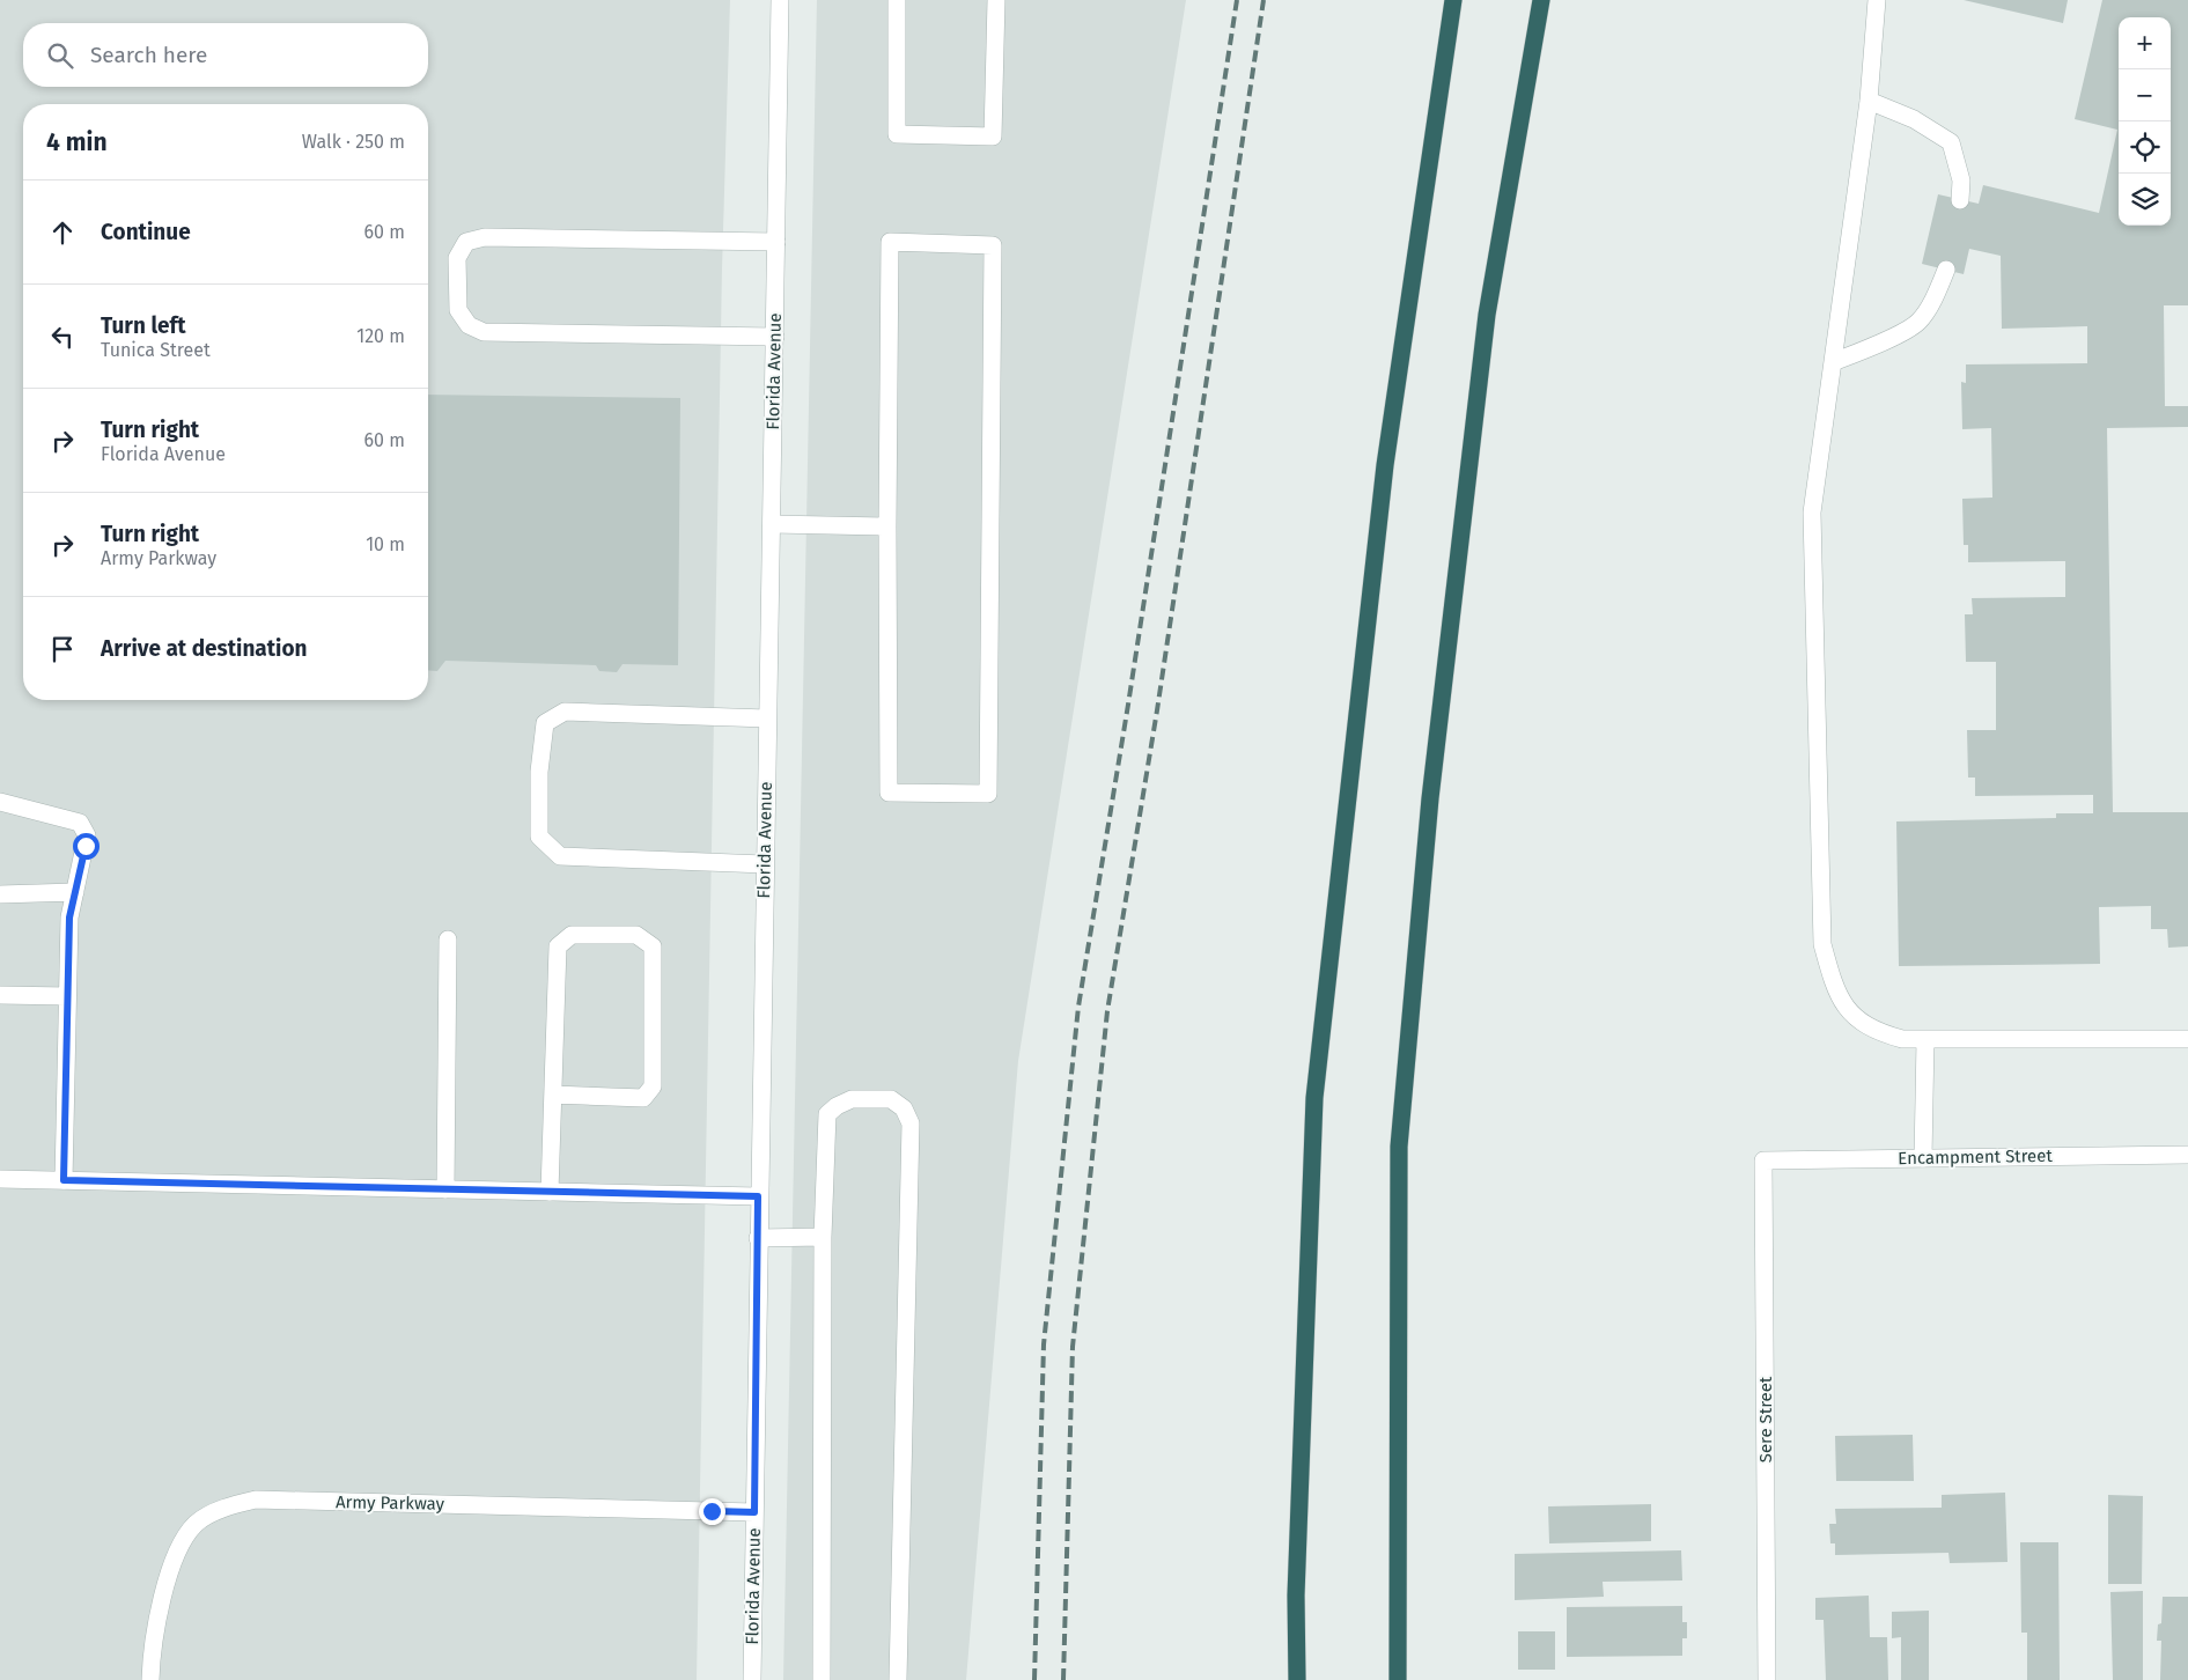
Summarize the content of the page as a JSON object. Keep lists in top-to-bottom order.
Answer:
{
  "streets": {
    "street": [
      "Florida Avenue",
      "Encampment Street",
      "Sere Street",
      "Army Parkway"
    ]
  },
  "crossings": [
    ["Florida Avenue", "Army Parkway"],
    ["Encampment Street", "Sere Street"]
  ],
  "page": {
    "map_buttons": ["+", "−"],
    "search": "Search here",
    "heading": ["4 min", "Walk · 250 m"],
    "list": [
      ["Continue", "60 m"],
      ["Turn left", "Tunica Street", "120 m"],
      ["Turn right", "Florida Avenue", "60 m"],
      ["Turn right", "Army Parkway", "10 m"],
      "Arrive at destination"
    ]
  }
}
